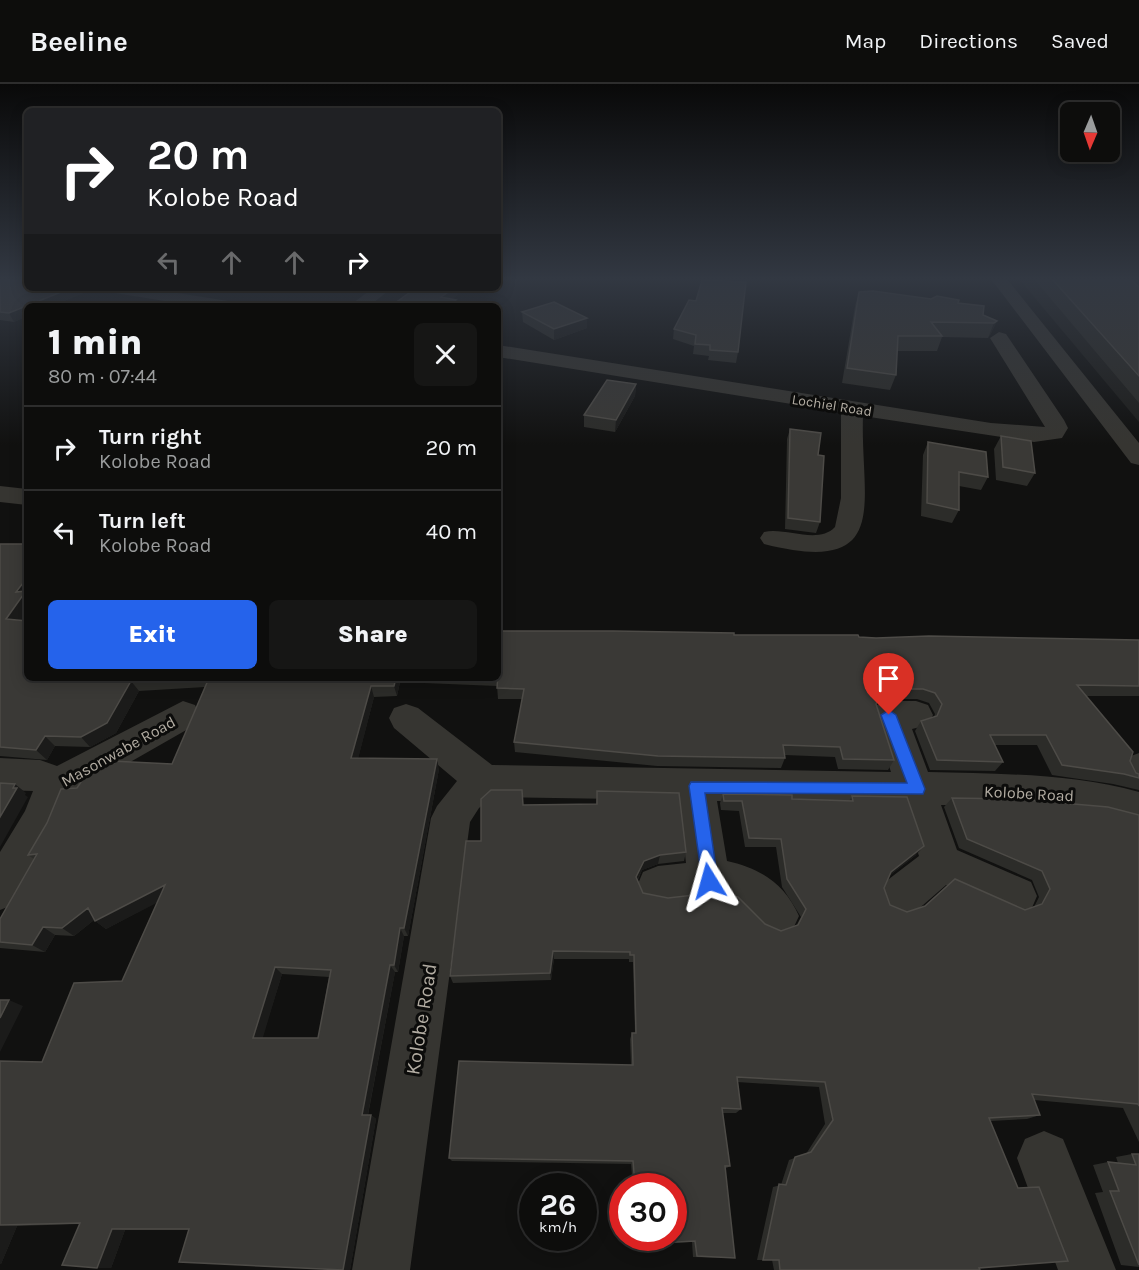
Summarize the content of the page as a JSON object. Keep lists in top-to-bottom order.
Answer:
{
  "streets": {
    "street": ["Lochiel Road", "Masonwabe Road", "Kolobe Road"]
  },
  "north": "bottom",
  "page": {
    "header": "Beeline",
    "nav": ["Map", "Directions", "Saved"],
    "turn": ["20 m", "Kolobe Road"],
    "heading": ["1 min", "80 m · 07:44"],
    "list": [
      {
        "name": "Turn right",
        "note": "Kolobe Road",
        "value": "20 m"
      },
      {
        "name": "Turn left",
        "note": "Kolobe Road",
        "value": "40 m"
      }
    ],
    "buttons": ["Exit", "Share"],
    "speed": "26 km/h",
    "limit": "30"
  }
}
